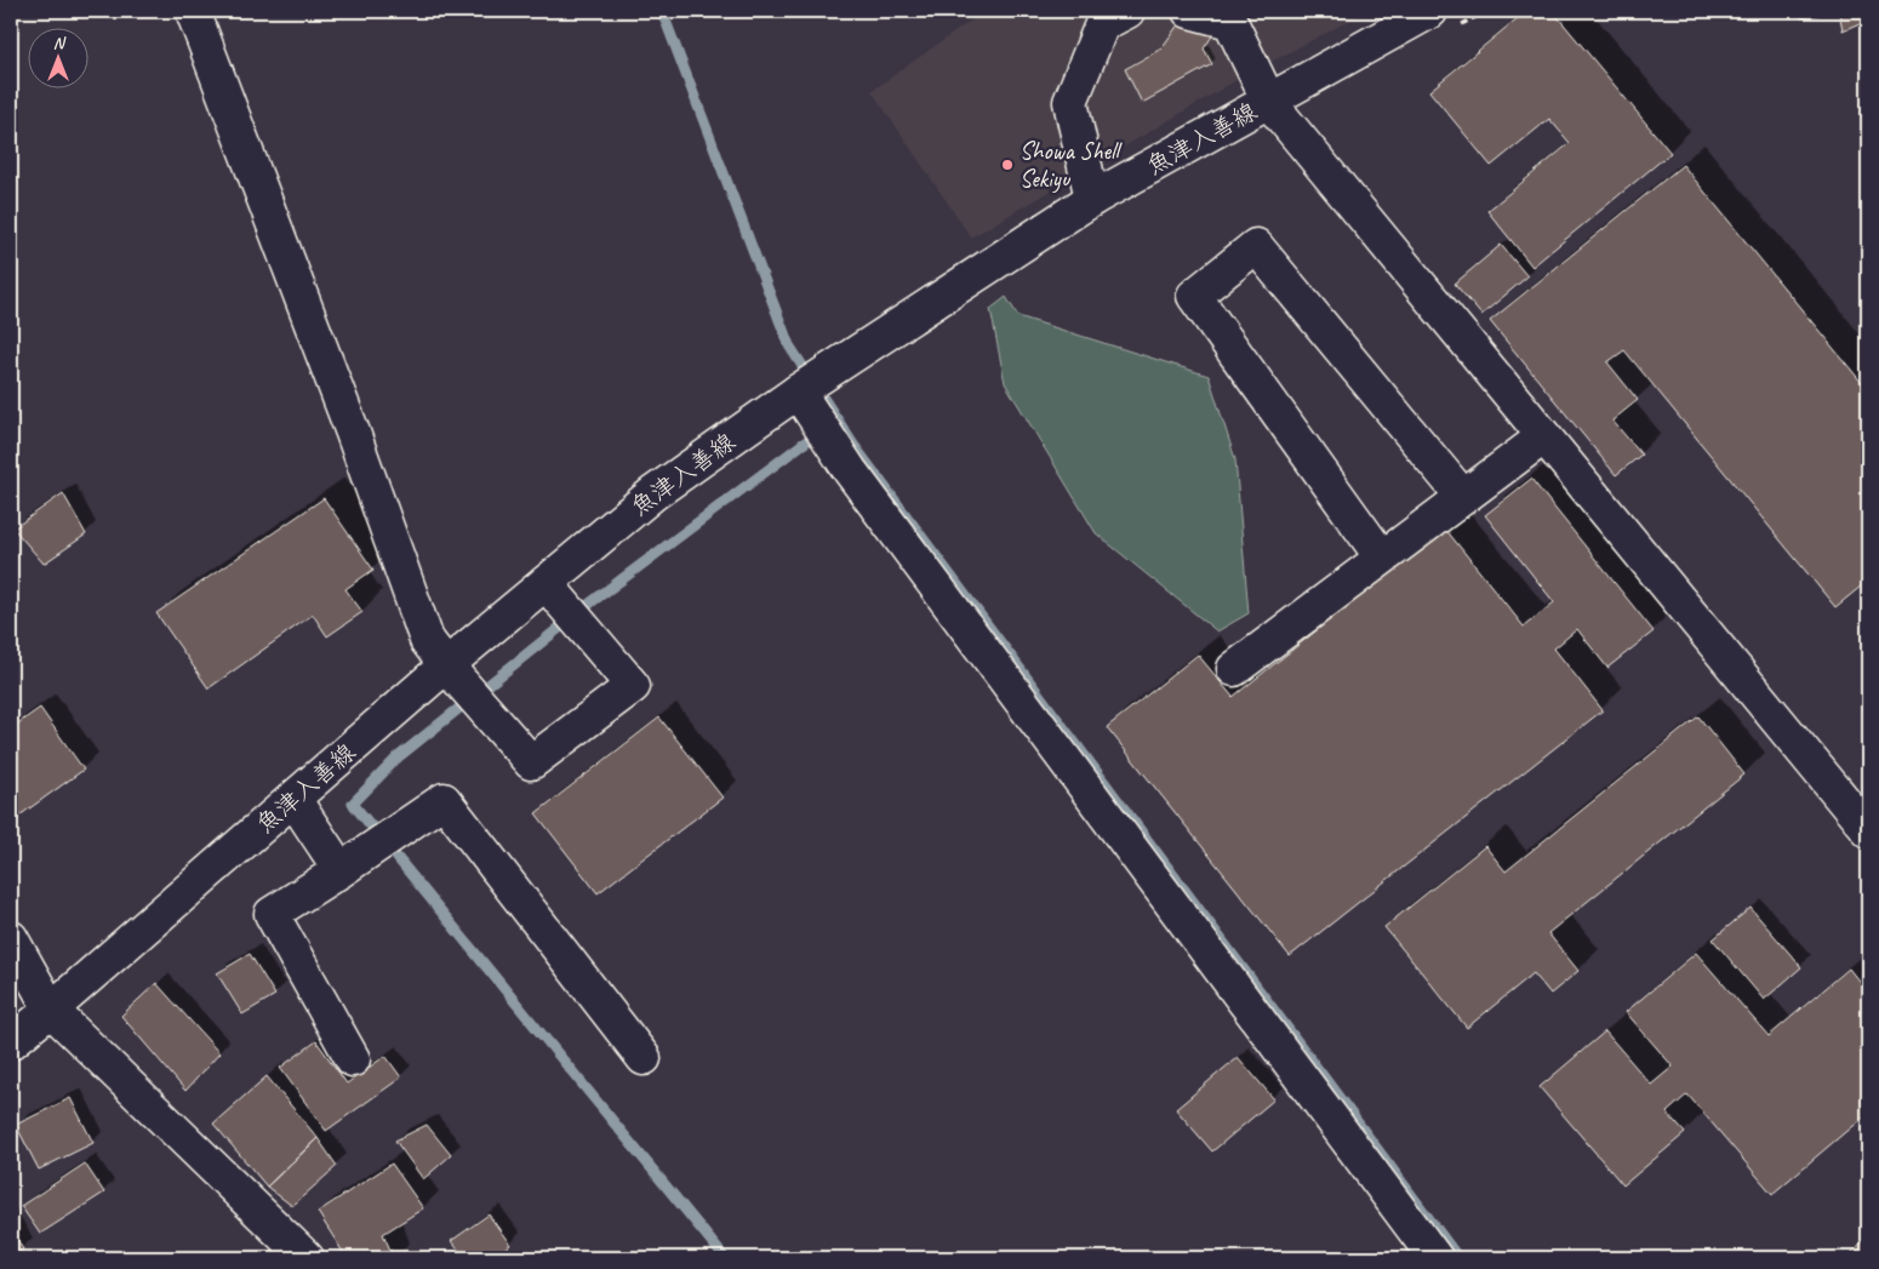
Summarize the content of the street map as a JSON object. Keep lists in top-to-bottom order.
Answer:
{
  "streets": {
    "street": ["魚津入善線"]
  },
  "places": ["Showa Shell Sekiyu"],
  "north": "top"
}
